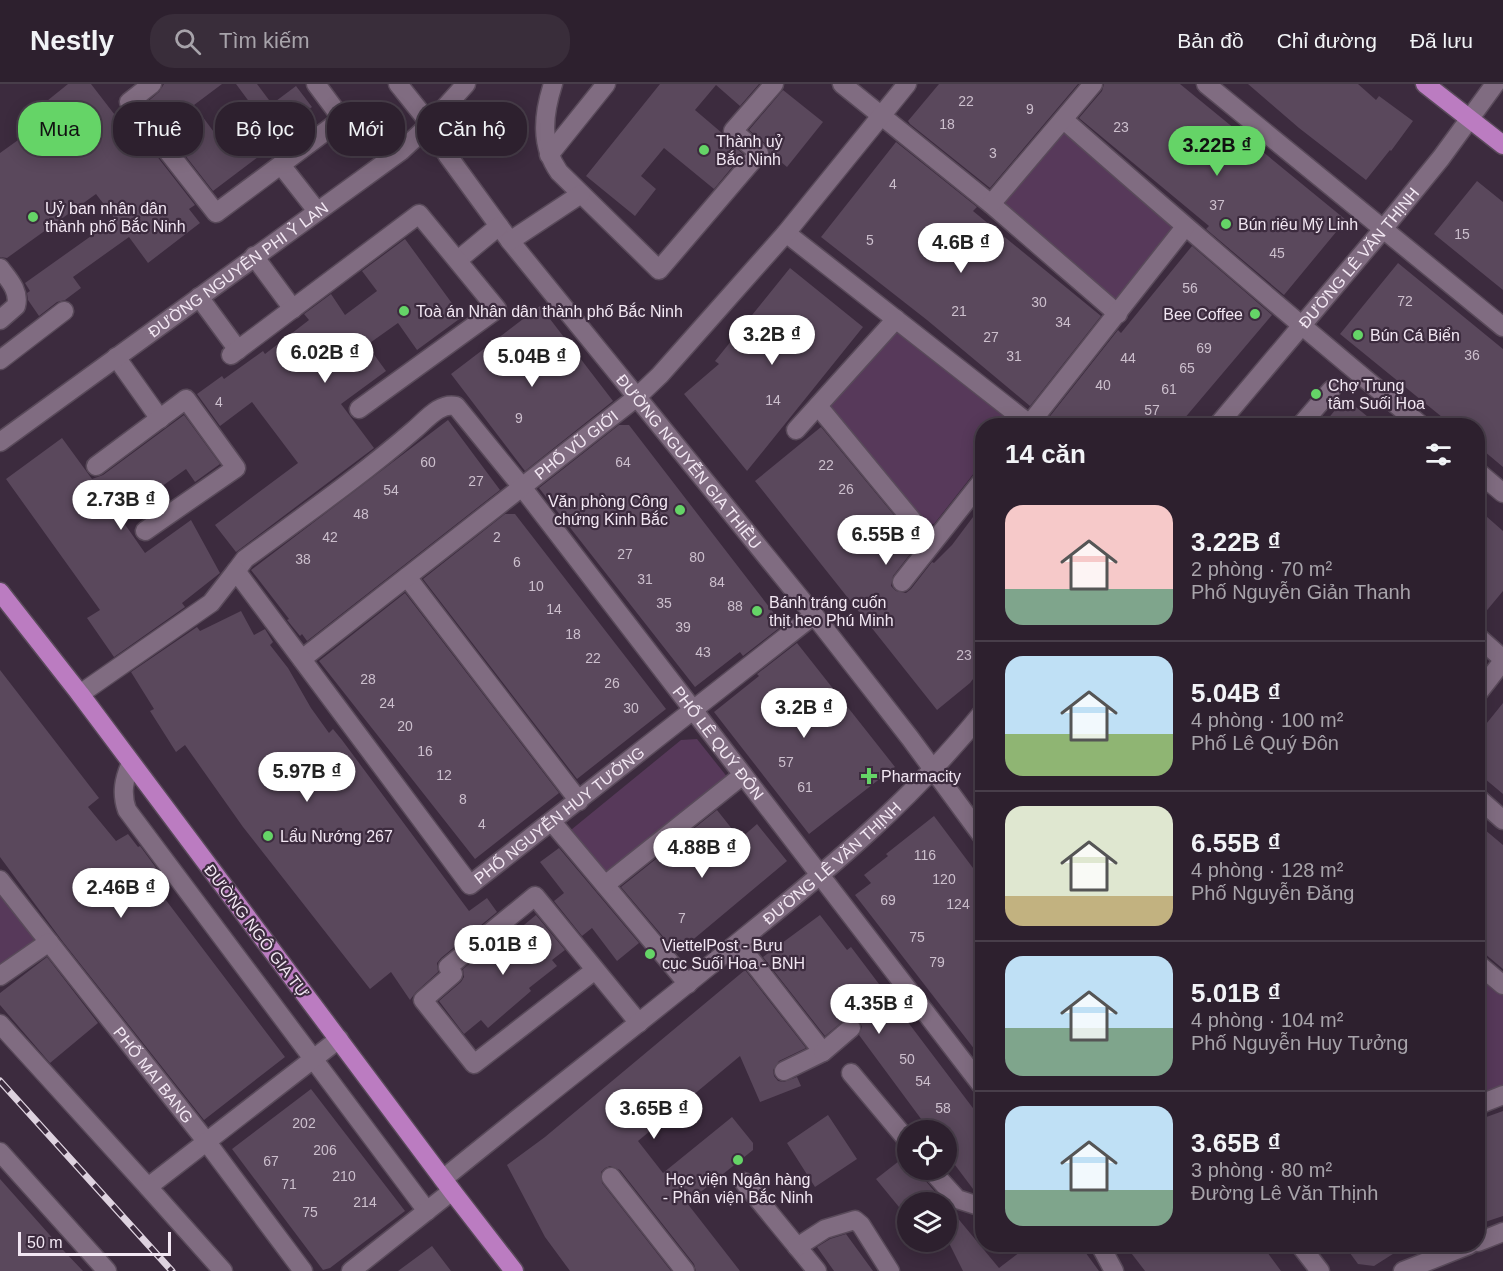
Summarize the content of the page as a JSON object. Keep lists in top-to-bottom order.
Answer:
{
  "streets": {
    "main road": ["ĐƯỜNG NGÔ GIA TỰ"],
    "street": [
      "ĐƯỜNG LÊ VĂN THỊNH",
      "ĐƯỜNG NGUYÊN PHI Ỷ LAN",
      "PHỐ VŨ GIỚI",
      "ĐƯỜNG NGUYỄN GIA THIỀU",
      "PHỐ LÊ QUÝ ĐÔN",
      "PHỐ NGUYỄN HUY TƯỞNG",
      "PHỐ MAI BANG"
    ]
  },
  "crossings": [
    ["ĐƯỜNG LÊ VĂN THỊNH", "ĐƯỜNG NGUYỄN GIA THIỀU"],
    ["ĐƯỜNG LÊ VĂN THỊNH", "PHỐ LÊ QUÝ ĐÔN"],
    ["ĐƯỜNG LÊ VĂN THỊNH", "ĐƯỜNG NGÔ GIA TỰ"],
    ["PHỐ VŨ GIỚI", "ĐƯỜNG NGUYỄN GIA THIỀU"],
    ["PHỐ VŨ GIỚI", "PHỐ LÊ QUÝ ĐÔN"],
    ["PHỐ VŨ GIỚI", "PHỐ NGUYỄN HUY TƯỞNG"],
    ["ĐƯỜNG NGUYỄN GIA THIỀU", "PHỐ NGUYỄN HUY TƯỞNG"],
    ["PHỐ LÊ QUÝ ĐÔN", "PHỐ NGUYỄN HUY TƯỞNG"]
  ],
  "places": {
    "other": [
      "Thành uỷ Bắc Ninh",
      "Uỷ ban nhân dân thành phố Bắc Ninh",
      "Bún riêu Mỹ Linh",
      "Toà án Nhân dân thành phố Bắc Ninh",
      "Bee Coffee",
      "Bún Cá Biển",
      "Chợ Trung tâm Suối Hoa",
      "Văn phòng Công chứng Kinh Bắc",
      "Bánh tráng cuốn thịt heo Phú Minh",
      "Lẩu Nướng 267",
      "ViettelPost - Bưu cục Suối Hoa - BNH",
      "Học viện Ngân hàng - Phân viện Bắc Ninh"
    ],
    "health": ["Pharmacity"]
  },
  "house_numbers": [
    "22",
    "9",
    "18",
    "23",
    "3",
    "4",
    "37",
    "15",
    "5",
    "45",
    "56",
    "72",
    "30",
    "21",
    "34",
    "27",
    "69",
    "36",
    "31",
    "44",
    "65",
    "40",
    "61",
    "14",
    "4",
    "57",
    "9",
    "60",
    "64",
    "22",
    "27",
    "26",
    "54",
    "48",
    "42",
    "2",
    "27",
    "80",
    "38",
    "6",
    "31",
    "84",
    "10",
    "35",
    "88",
    "14",
    "39",
    "18",
    "43",
    "23",
    "22",
    "28",
    "26",
    "24",
    "30",
    "20",
    "16",
    "57",
    "12",
    "61",
    "8",
    "4",
    "116",
    "120",
    "69",
    "124",
    "7",
    "75",
    "79",
    "50",
    "54",
    "58",
    "202",
    "206",
    "67",
    "210",
    "71",
    "214",
    "75"
  ],
  "scale_bar": "50 m",
  "page": {
    "header": "Nestly",
    "search": "Tìm kiếm",
    "nav": ["Bản đồ", "Chỉ đường", "Đã lưu"],
    "chip": [
      "Mua",
      "Thuê",
      "Bộ lọc",
      "Mới",
      "Căn hộ"
    ],
    "price": [
      "3.22B ₫",
      "4.6B ₫",
      "3.2B ₫",
      "6.02B ₫",
      "5.04B ₫",
      "2.73B ₫",
      "6.55B ₫",
      "3.2B ₫",
      "5.97B ₫",
      "4.88B ₫",
      "2.46B ₫",
      "5.01B ₫",
      "4.35B ₫",
      "3.65B ₫"
    ],
    "heading": "14 căn",
    "list": [
      {
        "name": "3.22B ₫",
        "note": "2 phòng · 70 m² · Phố Nguyễn Giản Thanh"
      },
      {
        "name": "5.04B ₫",
        "note": "4 phòng · 100 m² · Phố Lê Quý Đôn"
      },
      {
        "name": "6.55B ₫",
        "note": "4 phòng · 128 m² · Phố Nguyễn Đăng"
      },
      {
        "name": "5.01B ₫",
        "note": "4 phòng · 104 m² · Phố Nguyễn Huy Tưởng"
      },
      {
        "name": "3.65B ₫",
        "note": "3 phòng · 80 m² · Đường Lê Văn Thịnh"
      }
    ],
    "scale": "50 m"
  }
}
